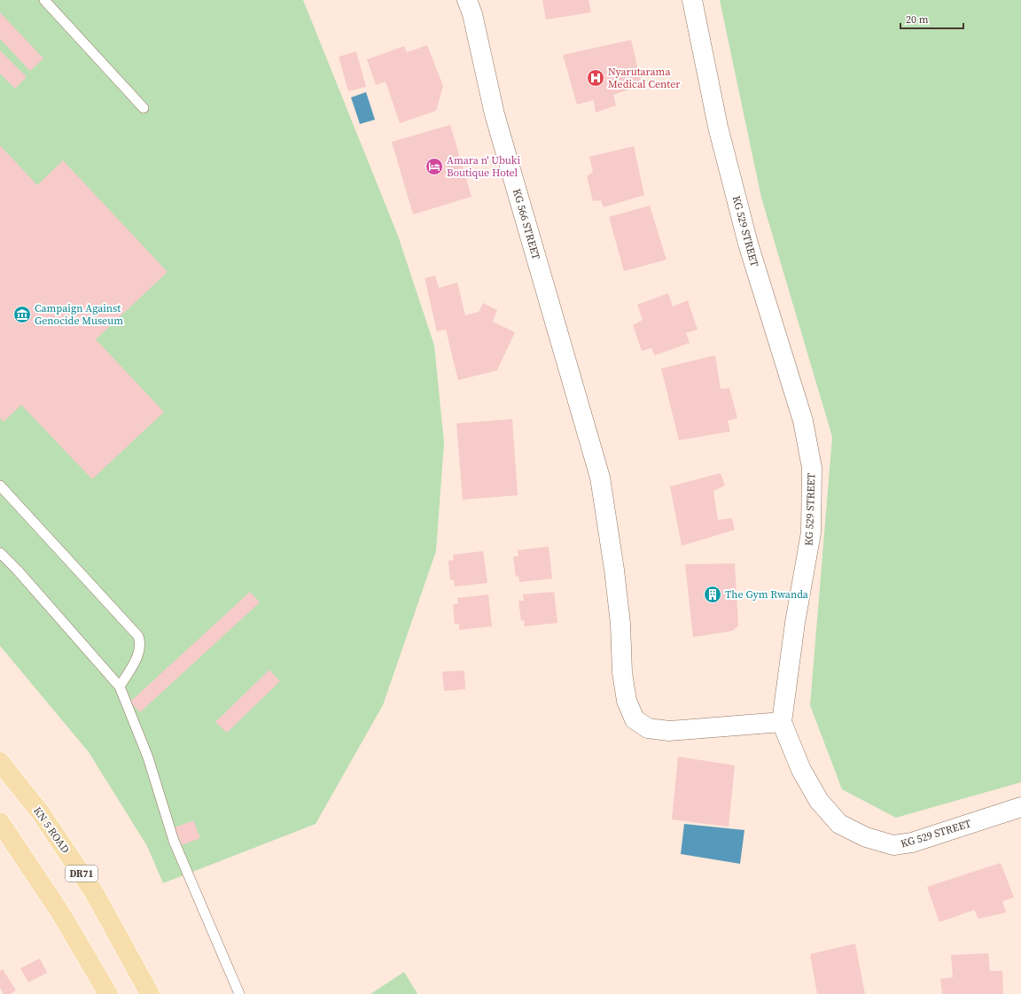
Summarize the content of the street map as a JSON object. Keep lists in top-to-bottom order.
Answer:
{
  "streets": {
    "main road": ["KN 5 ROAD", "DR71"],
    "street": ["KG 566 STREET", "KG 529 STREET"]
  },
  "crossings": [
    ["KG 566 STREET", "KG 529 STREET"]
  ],
  "places": {
    "hospital": ["Nyarutarama Medical Center"],
    "hotel": ["Amara n' Ubuki Boutique Hotel"],
    "museum": ["Campaign Against Genocide Museum"],
    "building": ["The Gym Rwanda"]
  },
  "scale_bar": "20 m"
}
